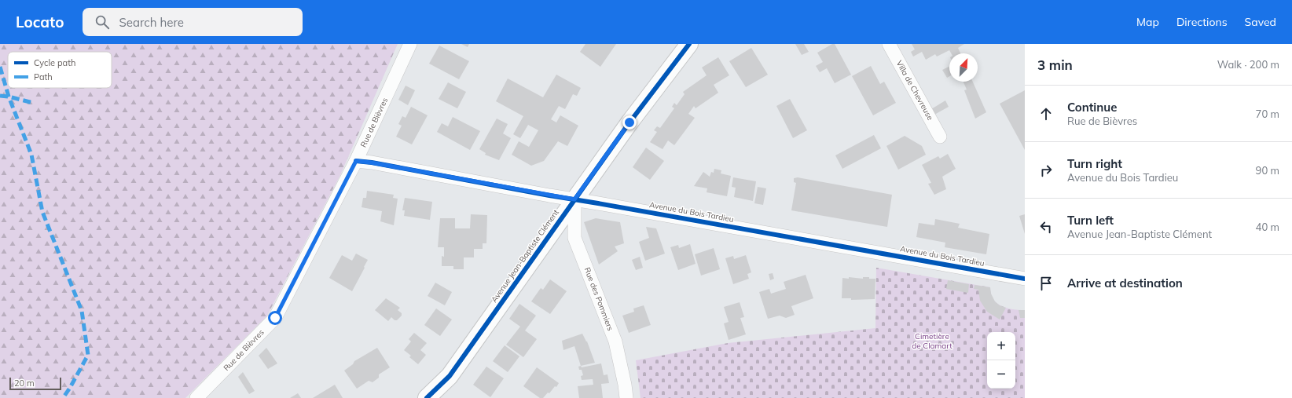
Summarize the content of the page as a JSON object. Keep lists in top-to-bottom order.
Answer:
{
  "streets": {
    "street": [
      "Villa de Chevreuse",
      "Rue de Bièvres",
      "Avenue du Bois Tardieu",
      "Avenue Jean-Baptiste Clément",
      "Rue des Pommiers"
    ]
  },
  "crossings": [
    ["Rue de Bièvres", "Avenue du Bois Tardieu"],
    ["Avenue du Bois Tardieu", "Avenue Jean-Baptiste Clément"],
    ["Avenue du Bois Tardieu", "Rue des Pommiers"],
    ["Avenue Jean-Baptiste Clément", "Rue des Pommiers"]
  ],
  "parks": ["Cimetière de Clamart"],
  "legend": ["Cycle path", "Path"],
  "scale_bar": "20 m",
  "north": "top right",
  "page": {
    "header": "Locato",
    "search": "Search here",
    "nav": ["Map", "Directions", "Saved"],
    "heading": ["3 min", "Walk · 200 m"],
    "list": [
      ["Continue", "Rue de Bièvres", "70 m"],
      ["Turn right", "Avenue du Bois Tardieu", "90 m"],
      ["Turn left", "Avenue Jean-Baptiste Clément", "40 m"],
      "Arrive at destination"
    ],
    "map_buttons": ["+", "−"],
    "scale": "20 m"
  }
}
